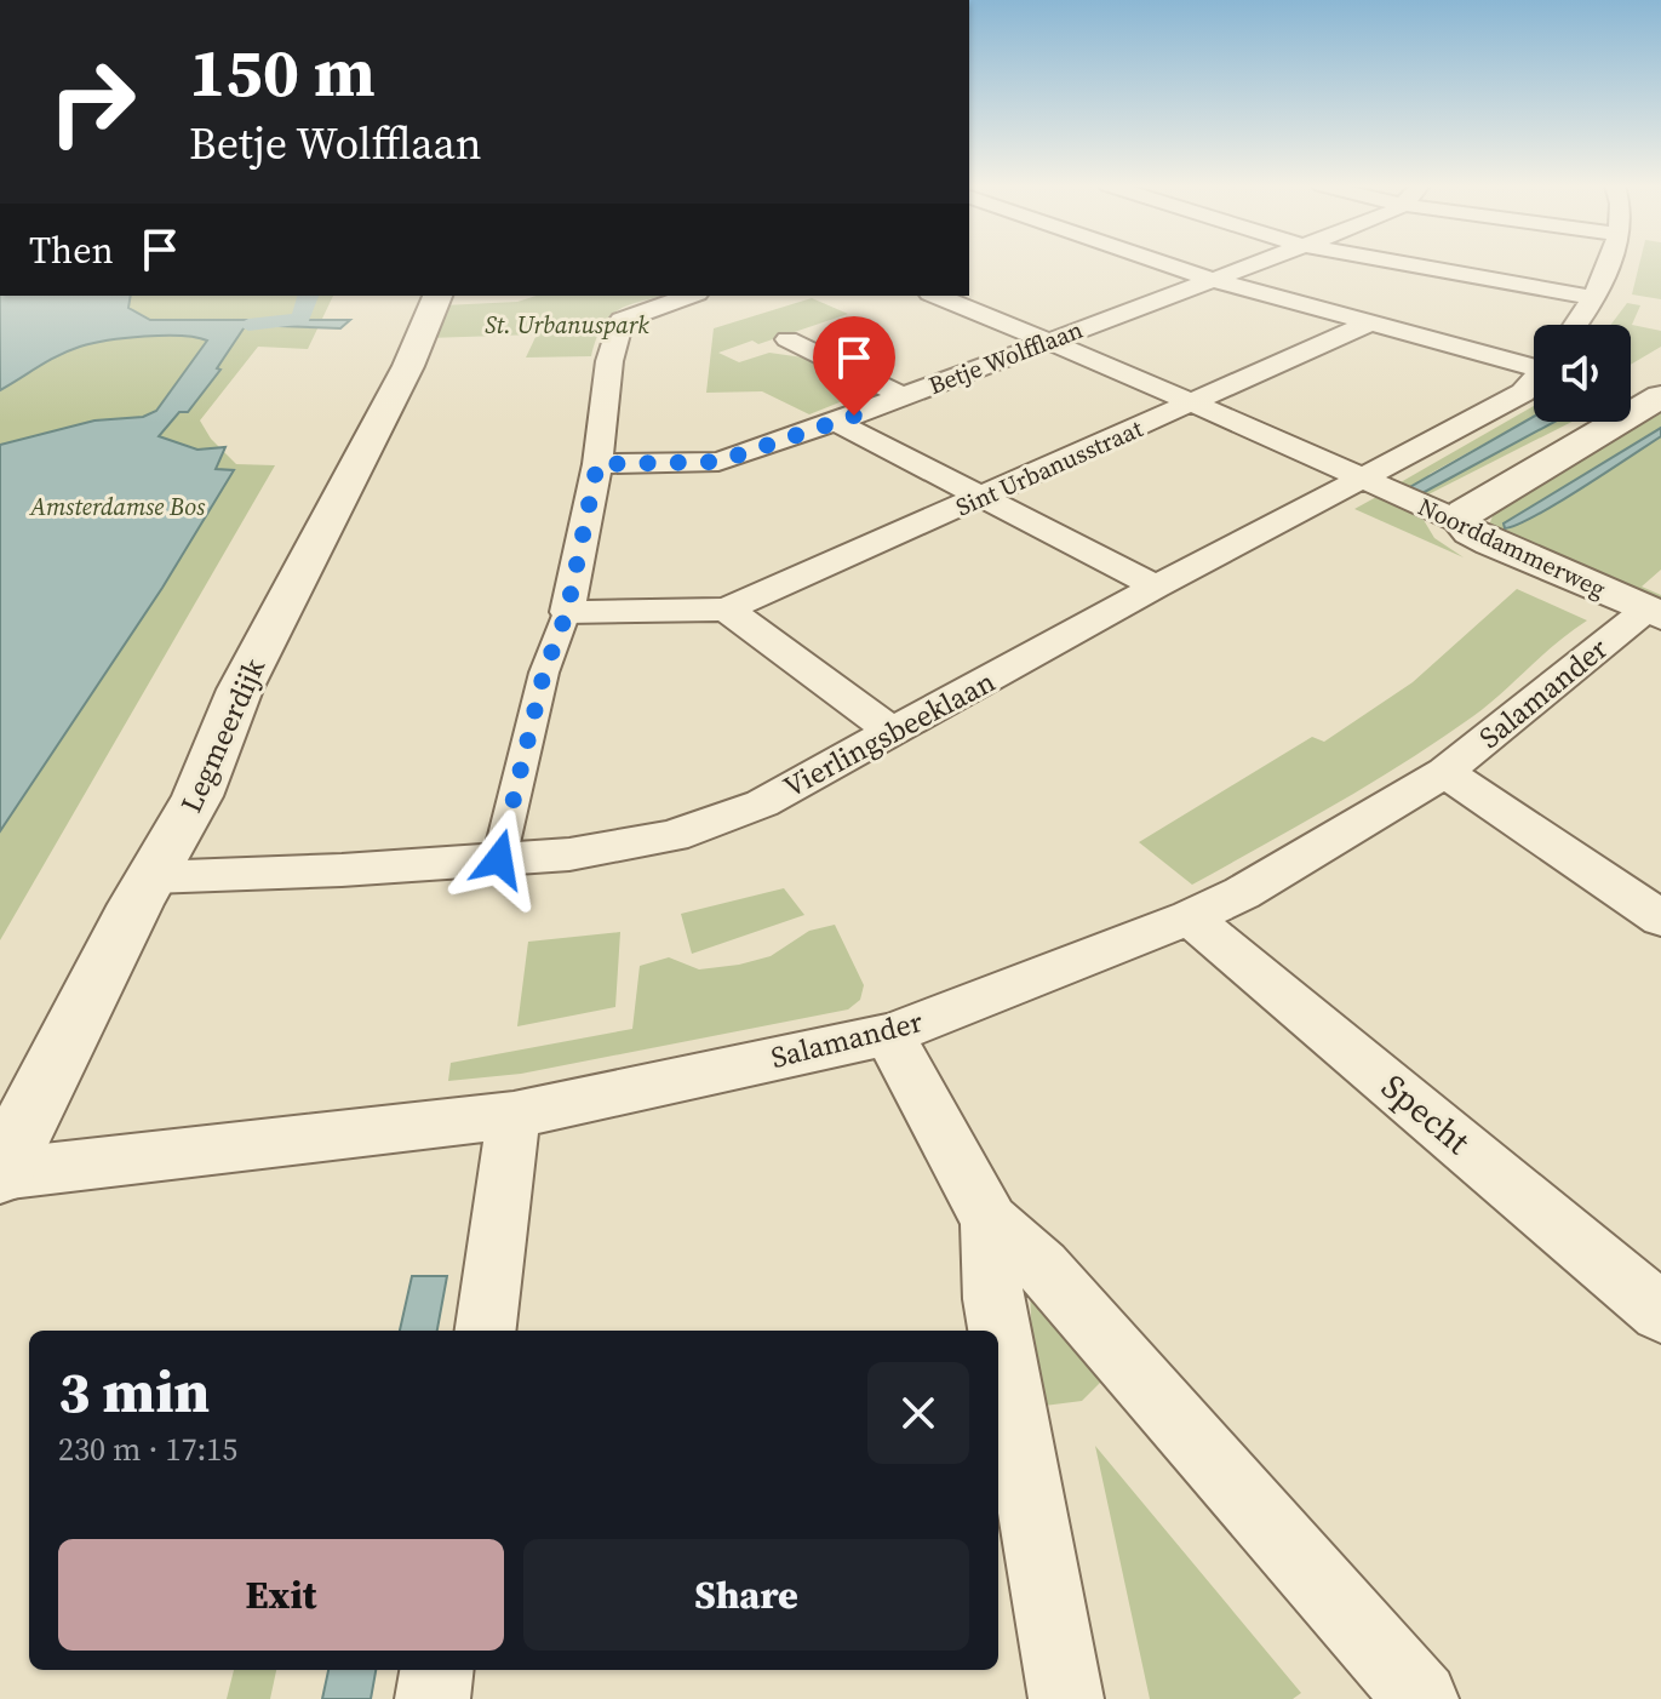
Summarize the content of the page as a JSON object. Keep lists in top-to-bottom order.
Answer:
{
  "streets": {
    "street": [
      "Betje Wolfflaan",
      "Sint Urbanusstraat",
      "Noorddammerweg",
      "Salamander",
      "Vierlingsbeeklaan",
      "Legmeerdijk",
      "Specht"
    ]
  },
  "crossings": [
    ["Betje Wolfflaan", "Noorddammerweg"],
    ["Sint Urbanusstraat", "Noorddammerweg"],
    ["Noorddammerweg", "Salamander"],
    ["Noorddammerweg", "Vierlingsbeeklaan"],
    ["Salamander", "Legmeerdijk"],
    ["Salamander", "Specht"],
    ["Vierlingsbeeklaan", "Legmeerdijk"]
  ],
  "parks": ["St. Urbanuspark", "Amsterdamse Bos"],
  "page": {
    "turn": ["150 m", "Betje Wolfflaan"],
    "then": "Then",
    "heading": ["3 min", "230 m · 17:15"],
    "buttons": ["Exit", "Share"]
  }
}
